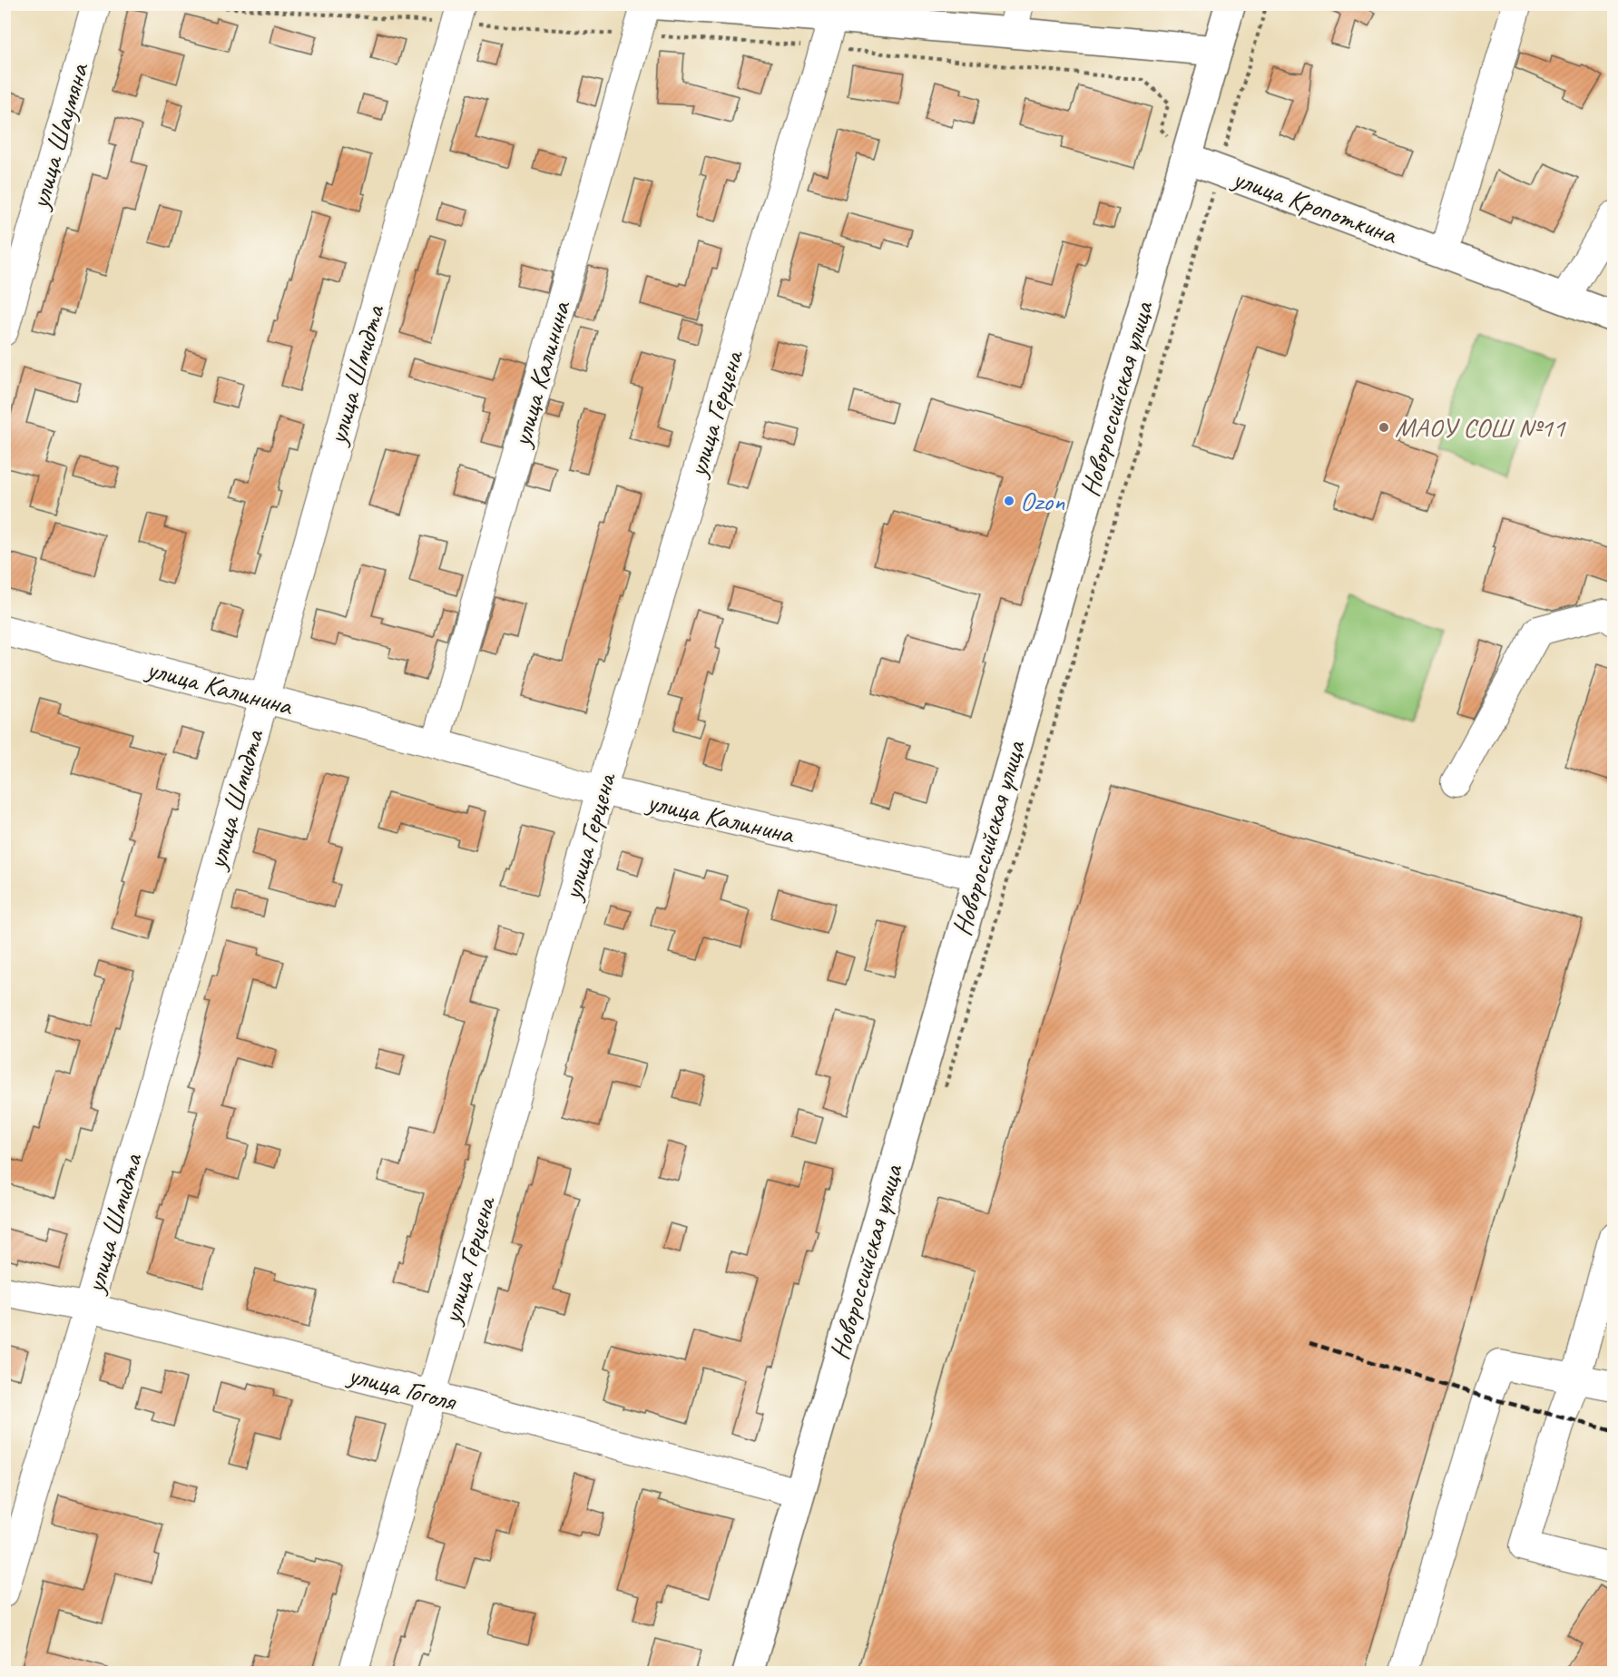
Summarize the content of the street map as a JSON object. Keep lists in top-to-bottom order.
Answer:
{
  "streets": {
    "main road": ["улица Кропоткина", "Новороссийская улица"],
    "street": [
      "улица Шаумяна",
      "улица Калинина",
      "улица Шмидта",
      "улица Герцена",
      "улица Гоголя"
    ]
  },
  "crossings": [
    ["улица Кропоткина", "Новороссийская улица"],
    ["улица Калинина", "улица Шмидта"],
    ["улица Калинина", "Новороссийская улица"],
    ["улица Калинина", "улица Герцена"],
    ["улица Шмидта", "улица Гоголя"],
    ["Новороссийская улица", "улица Гоголя"],
    ["улица Герцена", "улица Гоголя"]
  ],
  "places": ["МАОУ СОШ №11", "Ozon"]
}
